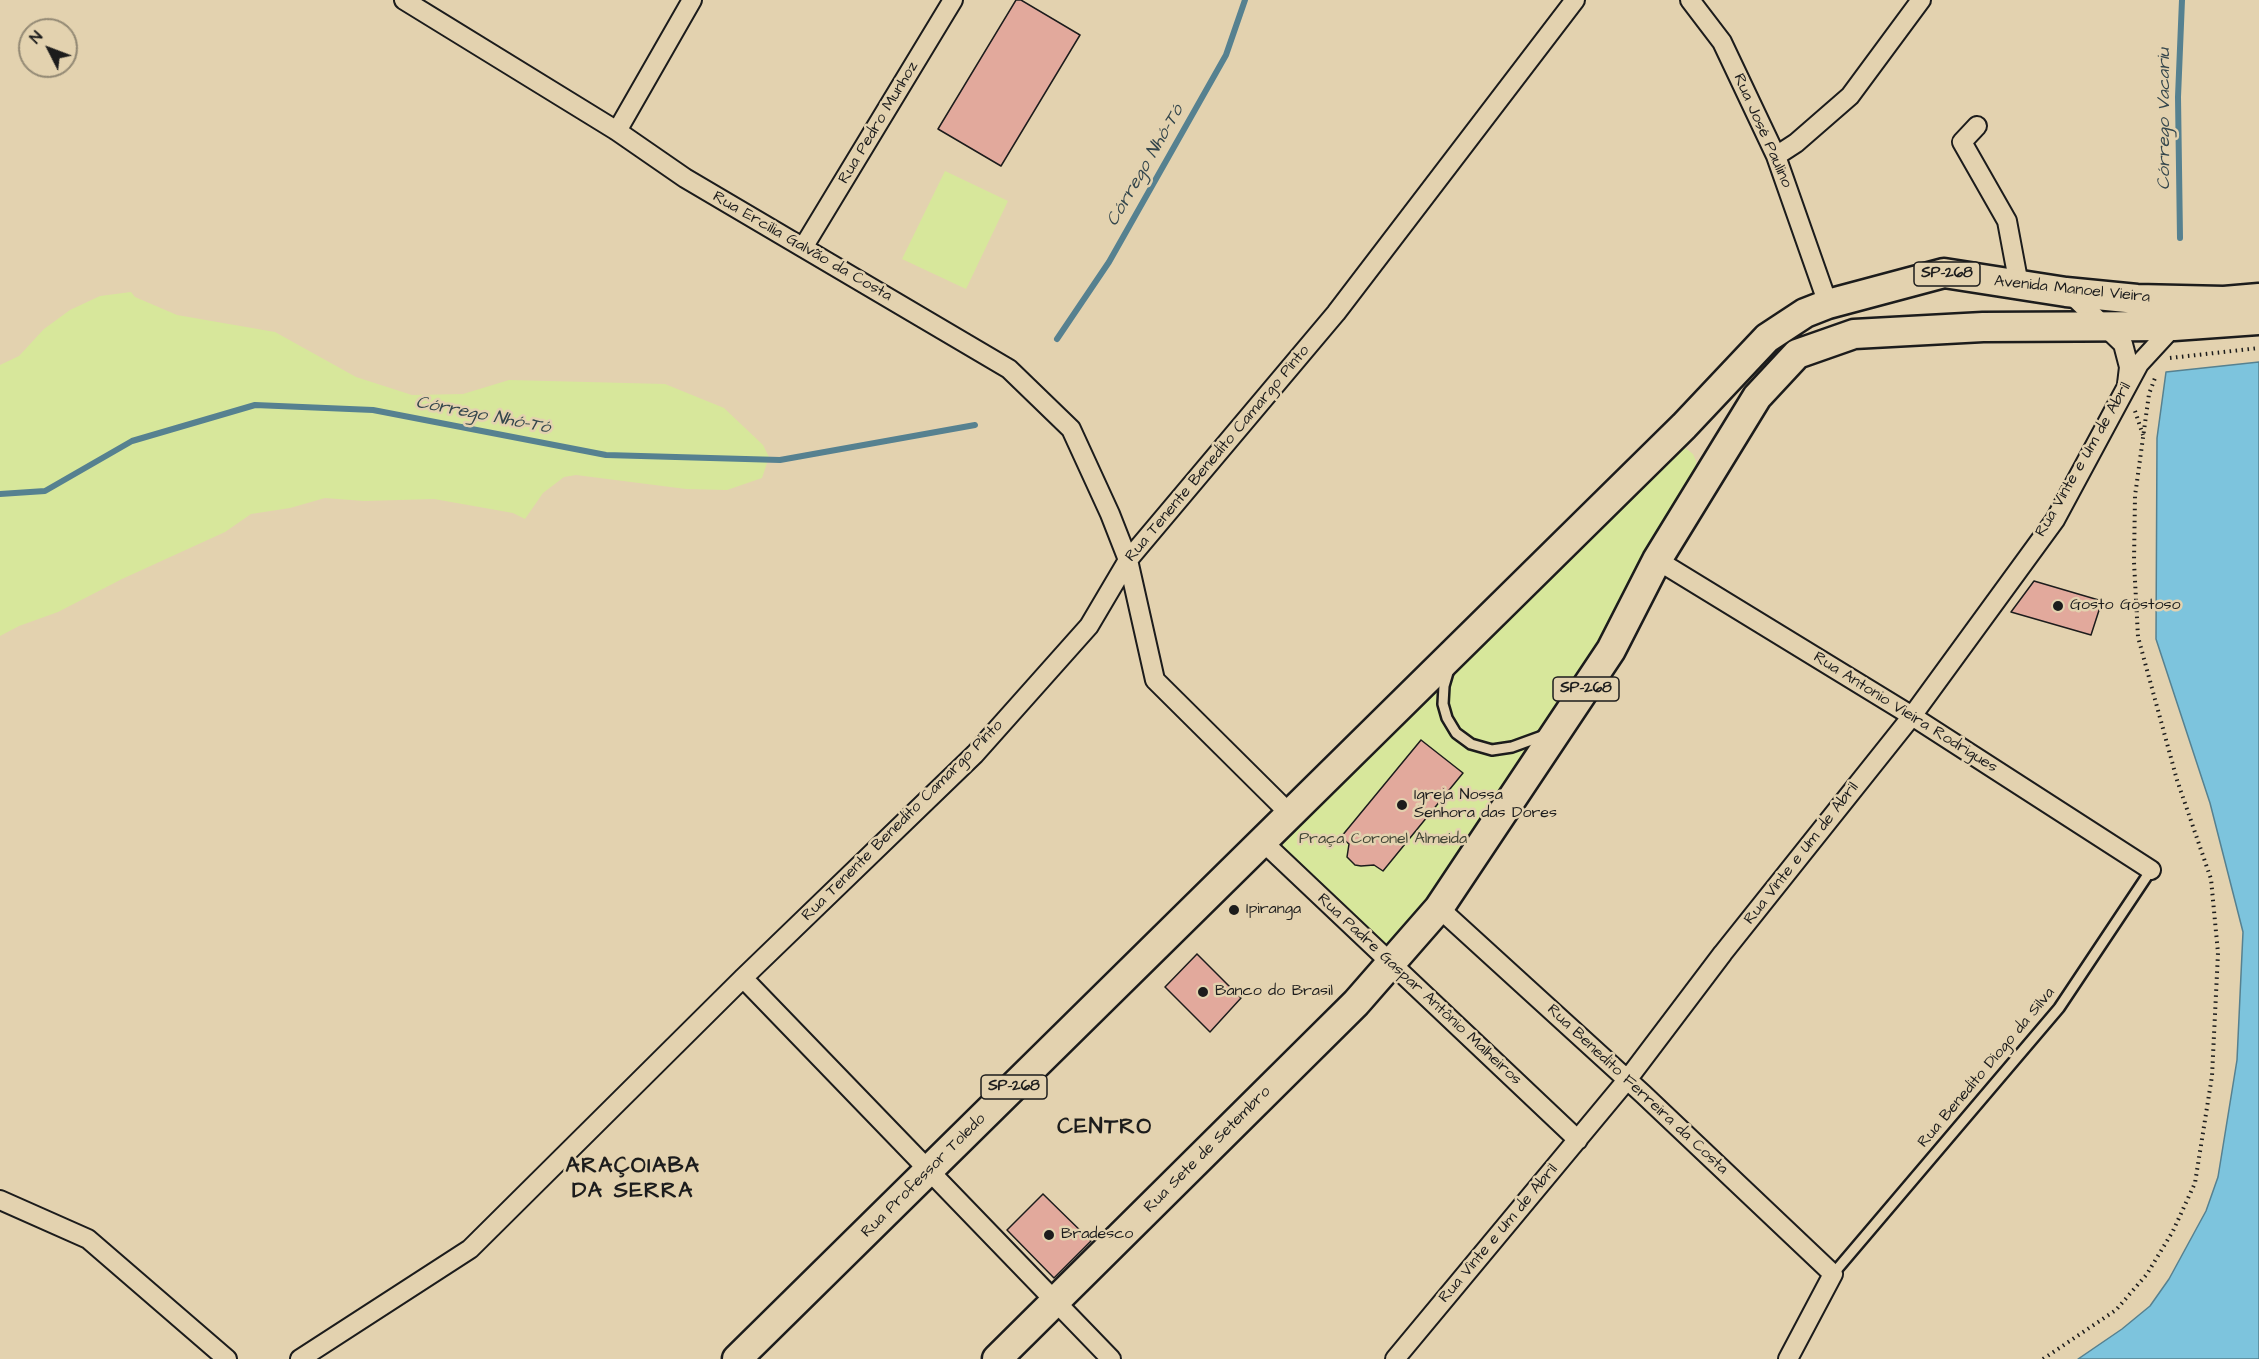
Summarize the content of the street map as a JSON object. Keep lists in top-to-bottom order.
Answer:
{
  "streets": {
    "main road": [
      "SP-268",
      "Avenida Manoel Vieira",
      "Rua Sete de Setembro",
      "Rua Professor Toledo"
    ],
    "street": [
      "Rua Pedro Munhoz",
      "Rua José Paulino",
      "Rua Ercilia Galvão da Costa",
      "Rua Tenente Benedito Camargo Pinto",
      "Rua Vinte e Um de Abril",
      "Rua Antonio Vieira Rodrigues",
      "Rua Padre Gaspar Antônio Malheiros",
      "Rua Benedito Ferreira da Costa"
    ],
    "lane": ["Rua Benedito Diogo da Silva"]
  },
  "crossings": [
    ["Rua Pedro Munhoz", "Rua Ercilia Galvão da Costa"],
    ["Rua José Paulino", "Avenida Manoel Vieira"],
    ["Rua Ercilia Galvão da Costa", "SP-268"],
    ["Rua Ercilia Galvão da Costa", "Rua Tenente Benedito Camargo Pinto"],
    ["Rua Ercilia Galvão da Costa", "Rua Professor Toledo"],
    ["SP-268", "Avenida Manoel Vieira"],
    ["SP-268", "Rua Antonio Vieira Rodrigues"],
    ["SP-268", "Rua Padre Gaspar Antônio Malheiros"],
    ["SP-268", "Rua Benedito Ferreira da Costa"],
    ["SP-268", "Rua Sete de Setembro"],
    ["SP-268", "Rua Professor Toledo"],
    ["Avenida Manoel Vieira", "Rua Vinte e Um de Abril"],
    ["Avenida Manoel Vieira", "Rua Antonio Vieira Rodrigues"],
    ["Rua Vinte e Um de Abril", "Rua Antonio Vieira Rodrigues"],
    ["Rua Vinte e Um de Abril", "Rua Padre Gaspar Antônio Malheiros"],
    ["Rua Vinte e Um de Abril", "Rua Benedito Ferreira da Costa"],
    ["Rua Antonio Vieira Rodrigues", "Rua Benedito Diogo da Silva"],
    ["Rua Padre Gaspar Antônio Malheiros", "Rua Sete de Setembro"],
    ["Rua Padre Gaspar Antônio Malheiros", "Rua Professor Toledo"],
    ["Rua Benedito Diogo da Silva", "Rua Benedito Ferreira da Costa"]
  ],
  "districts": ["CENTRO", "ARAÇOIABA DA SERRA"],
  "water": ["Córrego Vacariu", "Córrego Nhó-Tó"],
  "parks": ["Praça Coronel Almeida"],
  "places": [
    "Gosto Gostoso",
    "Igreja Nossa Senhora das Dores",
    "Ipiranga",
    "Banco do Brasil",
    "Bradesco"
  ],
  "north": "top left"
}
